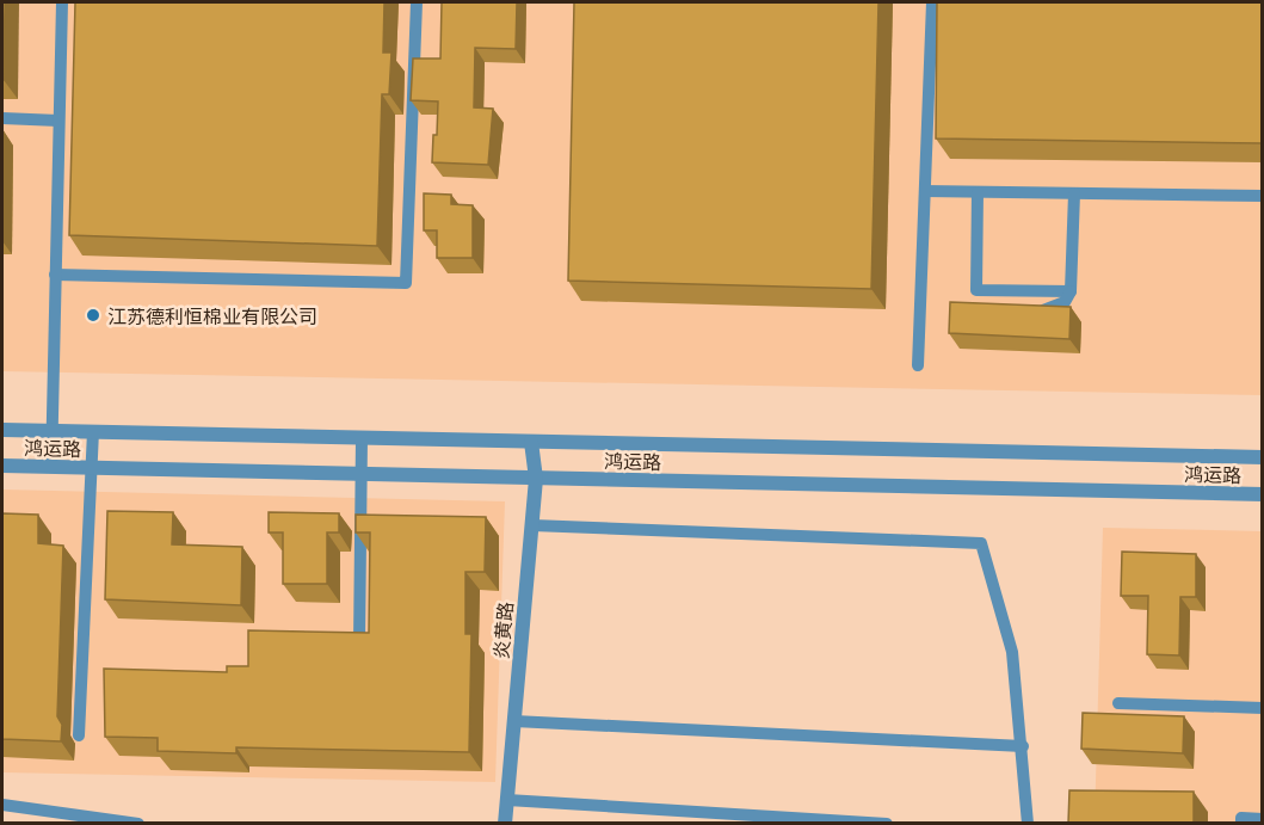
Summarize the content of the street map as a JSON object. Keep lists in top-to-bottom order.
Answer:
{
  "streets": {
    "street": ["鸿运路", "炎黄路"]
  },
  "crossings": [
    ["鸿运路", "炎黄路"]
  ],
  "places": ["江苏德利恒棉业有限公司"]
}
